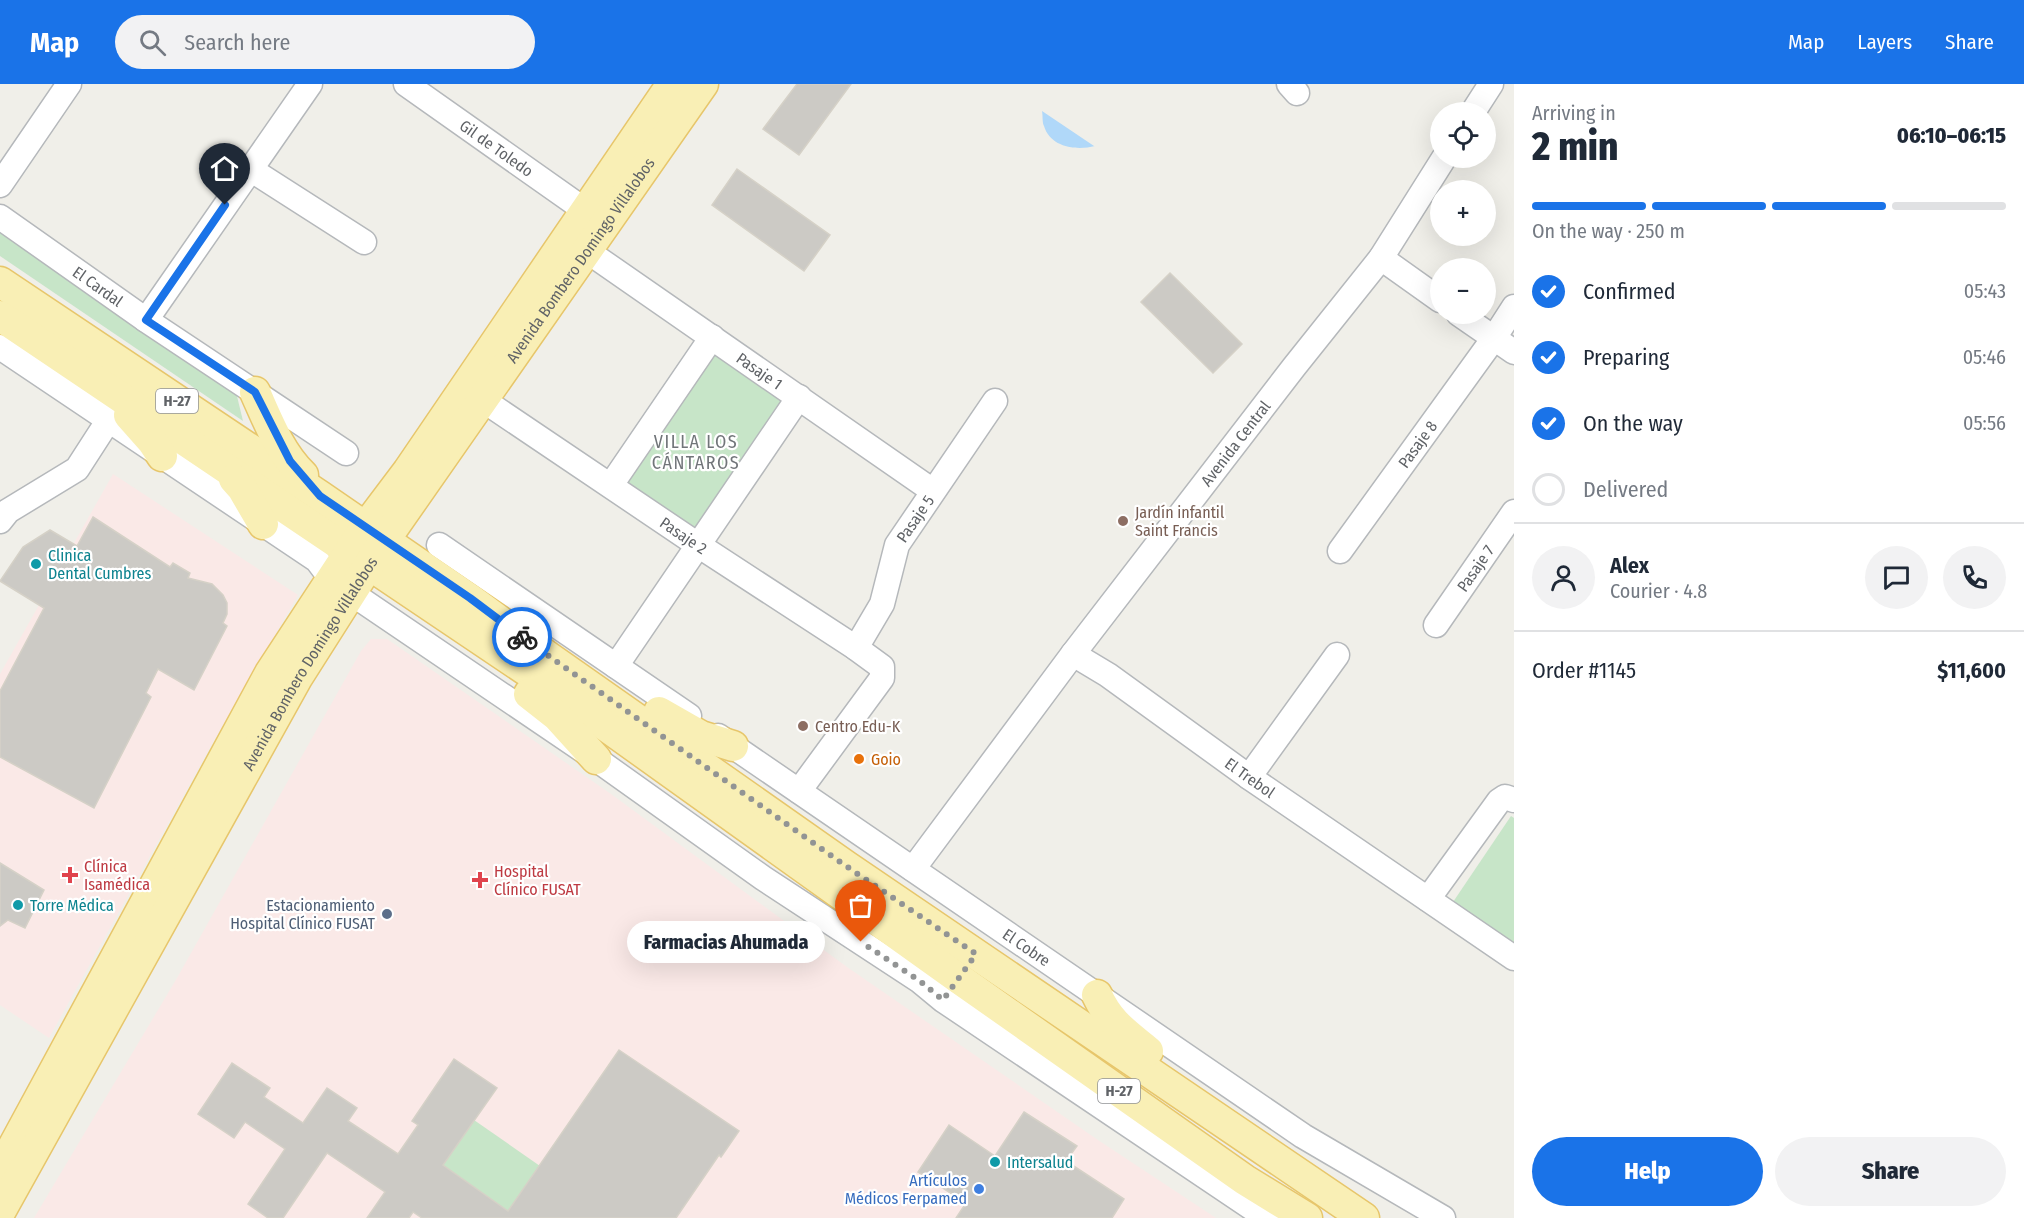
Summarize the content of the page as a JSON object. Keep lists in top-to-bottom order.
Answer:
{
  "streets": {
    "main road": ["Avenida Bombero Domingo Villalobos", "H-27"],
    "street": [
      "Gil de Toledo",
      "El Cardal",
      "Pasaje 1",
      "Avenida Central",
      "Pasaje 8",
      "Pasaje 5",
      "Pasaje 2",
      "Pasaje 7",
      "El Trebol",
      "El Cobre"
    ]
  },
  "crossings": [
    ["Gil de Toledo", "Avenida Bombero Domingo Villalobos"],
    ["Avenida Bombero Domingo Villalobos", "Pasaje 1"],
    ["Avenida Bombero Domingo Villalobos", "H-27"],
    ["Avenida Bombero Domingo Villalobos", "Pasaje 2"],
    ["Pasaje 1", "Pasaje 5"],
    ["Avenida Central", "El Trebol"],
    ["Avenida Central", "El Cobre"],
    ["Pasaje 5", "Pasaje 2"],
    ["Pasaje 2", "El Cobre"]
  ],
  "districts": ["VILLA LOS CÁNTAROS"],
  "places": {
    "other": [
      "Jardín infantil Saint Francis",
      "Clinica Dental Cumbres",
      "Centro Edu-K",
      "Goio",
      "Torre Médica",
      "Estacionamiento Hospital Clínico FUSAT",
      "Farmacias Ahumada",
      "Intersalud",
      "Artículos Médicos Ferpamed"
    ],
    "health": ["Clínica Isamédica", "Hospital Clínico FUSAT"]
  },
  "page": {
    "header": "Map",
    "search": "Search here",
    "nav": ["Map", "Layers", "Share"],
    "heading": ["2 min", "Arriving in", "06:10–06:15"],
    "panel": [
      "Alex",
      "Courier · 4.8",
      "Order #1145",
      "$11,600"
    ],
    "map_buttons": ["+", "−"],
    "bar": "On the way · 250 m",
    "list": [
      ["Confirmed", "05:43"],
      ["Preparing", "05:46"],
      ["On the way", "05:56"],
      "Delivered"
    ],
    "bubble": "Farmacias Ahumada",
    "buttons": ["Help", "Share"]
  }
}
